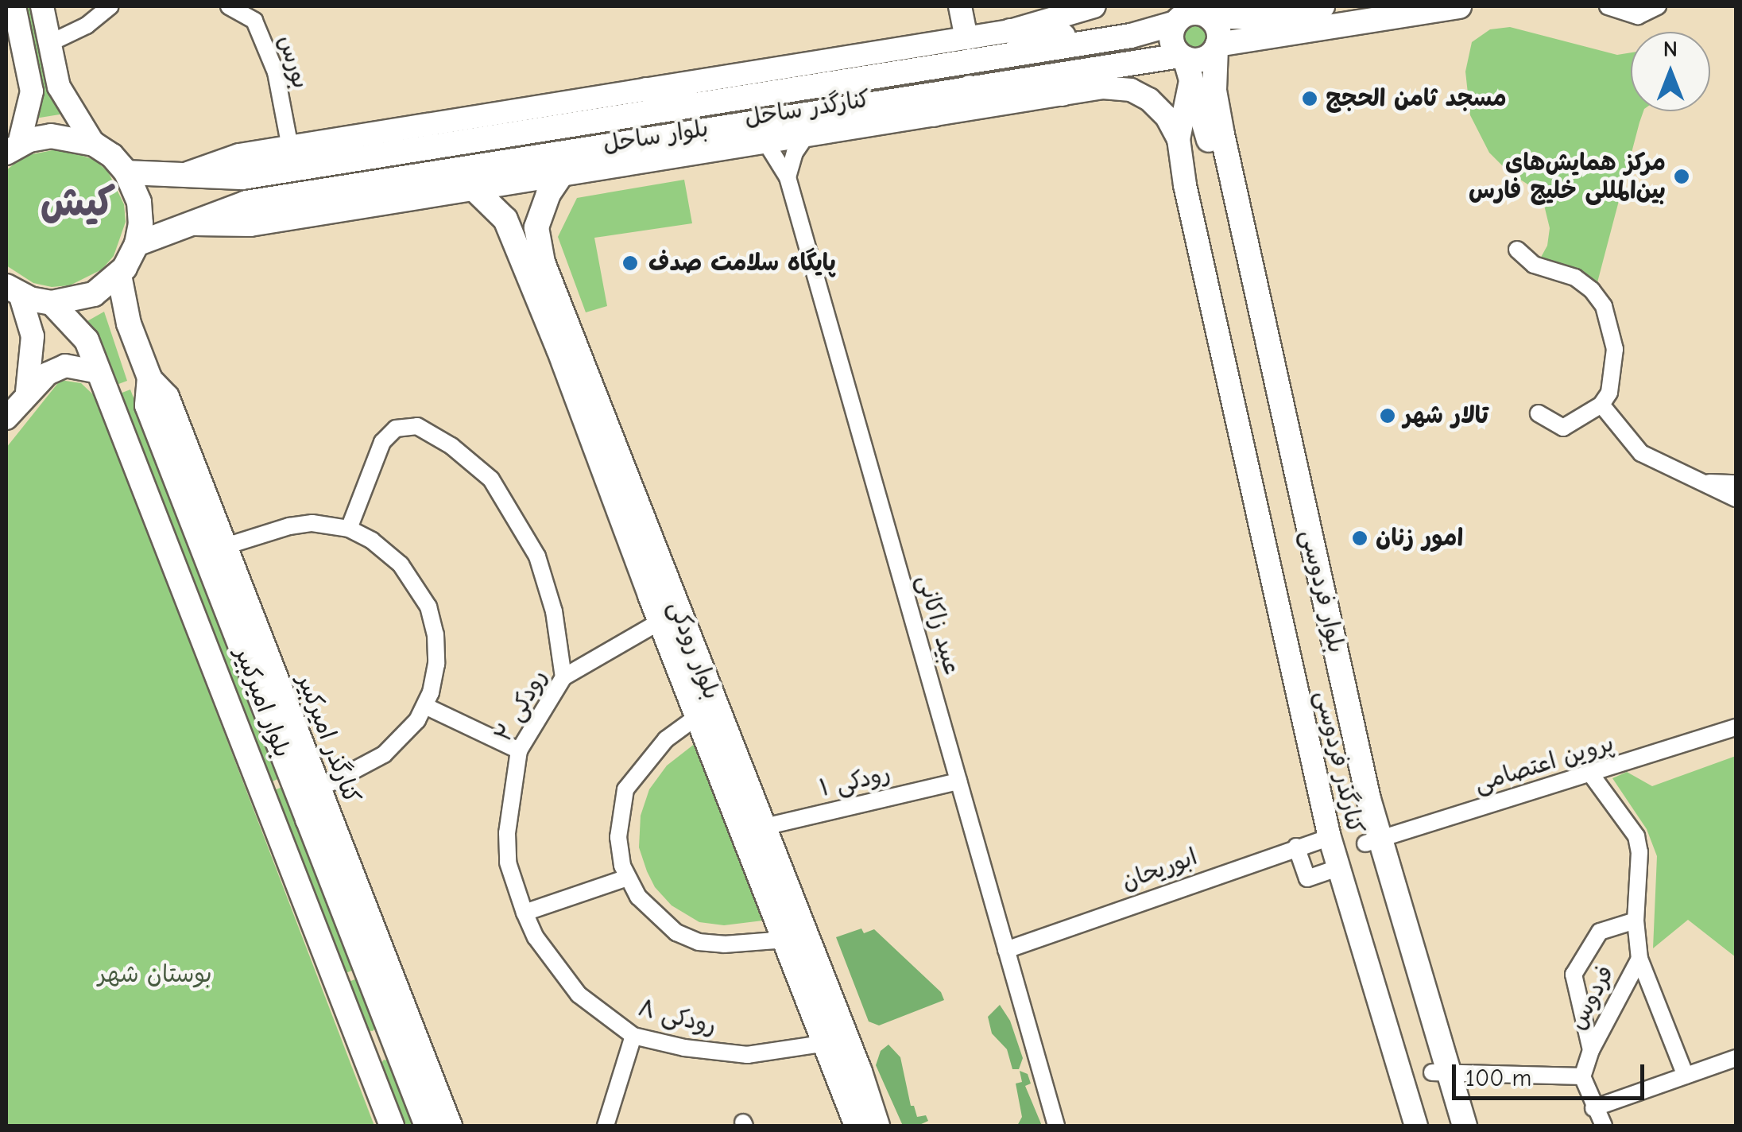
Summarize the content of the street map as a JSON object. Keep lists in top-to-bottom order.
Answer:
{
  "streets": {
    "main road": [
      "بلوار ساحل",
      "بلوار فردوسی",
      "بلوار رودکی",
      "بلوار امیرکبیر"
    ],
    "street": [
      "بورس",
      "کنارگذر ساحل",
      "عبید زاکانی",
      "رودکی ۲",
      "کنارگذر امیرکبیر",
      "کنارگذر فردوسی",
      "پروین اعتصامی",
      "رودکی ۱",
      "ابوریحان",
      "فردوس",
      "رودکی ۸"
    ]
  },
  "crossings": [
    ["بورس", "کنارگذر ساحل"],
    ["کنارگذر ساحل", "بلوار ساحل"],
    ["کنارگذر ساحل", "عبید زاکانی"],
    ["کنارگذر ساحل", "بلوار رودکی"],
    ["کنارگذر ساحل", "کنارگذر فردوسی"],
    ["بلوار ساحل", "بلوار فردوسی"],
    ["بلوار ساحل", "کنارگذر فردوسی"],
    ["بلوار فردوسی", "کنارگذر فردوسی"],
    ["بلوار فردوسی", "پروین اعتصامی"],
    ["عبید زاکانی", "رودکی ۱"],
    ["عبید زاکانی", "ابوریحان"],
    ["بلوار رودکی", "رودکی ۲"],
    ["بلوار رودکی", "رودکی ۱"],
    ["بلوار رودکی", "رودکی ۸"],
    ["بلوار امیرکبیر", "کنارگذر امیرکبیر"],
    ["رودکی ۲", "رودکی ۸"],
    ["کنارگذر فردوسی", "ابوریحان"],
    ["پروین اعتصامی", "فردوس"]
  ],
  "districts": ["كيش"],
  "parks": ["بوستان شهر"],
  "places": [
    "مسجد ثامن الحجج",
    "مرکز همایش‌های بین‌المللی خلیج فارس",
    "پایگاه سلامت صدف",
    "تالار شهر",
    "امور زنان"
  ],
  "scale_bar": "100 m",
  "north": "top"
}
